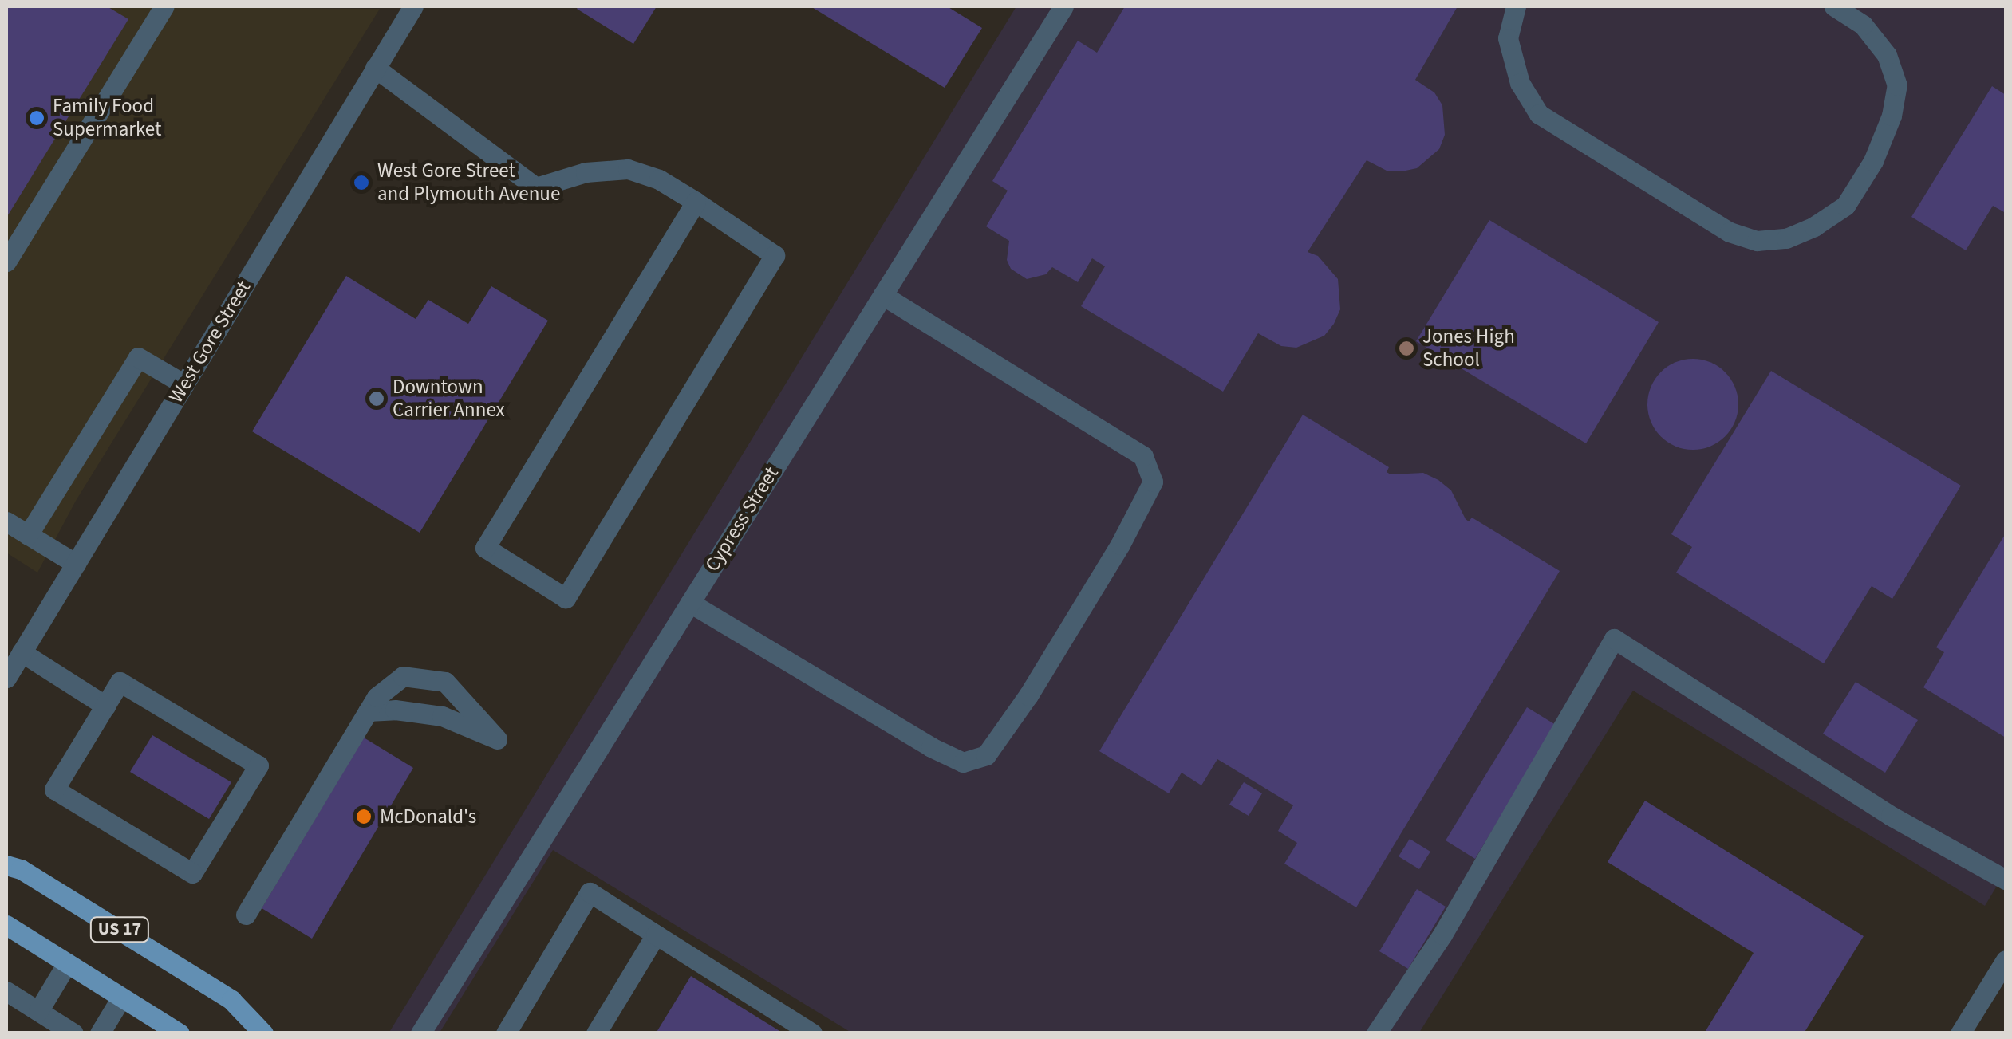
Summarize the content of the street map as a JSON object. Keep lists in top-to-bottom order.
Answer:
{
  "streets": {
    "main road": ["US 17"],
    "street": ["West Gore Street", "Cypress Street"]
  },
  "places": [
    "Family Food Supermarket",
    "West Gore Street and Plymouth Avenue",
    "Jones High School",
    "Downtown Carrier Annex",
    "McDonald's"
  ]
}
